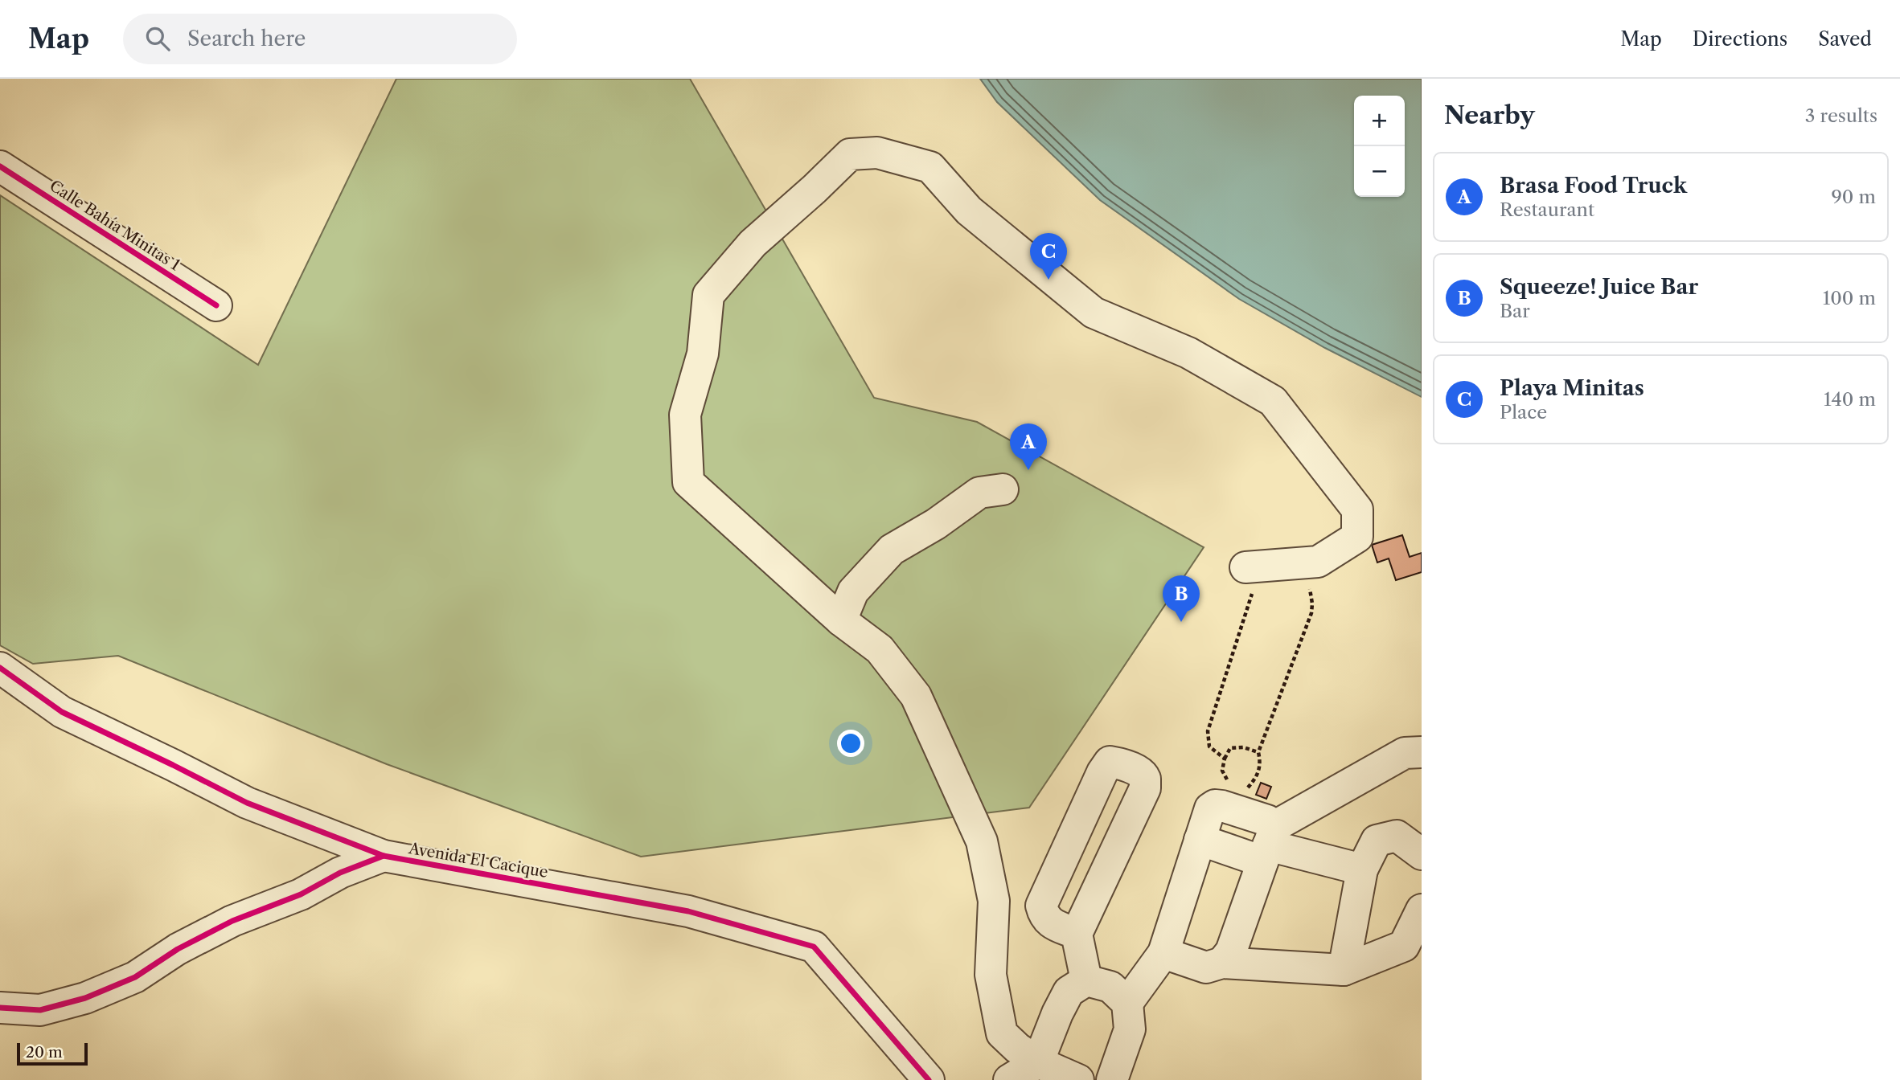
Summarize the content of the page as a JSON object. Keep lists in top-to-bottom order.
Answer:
{
  "streets": {
    "street": ["Calle Bahía Minitas 1", "Avenida El Cacique"]
  },
  "scale_bar": "20 m",
  "page": {
    "header": "Map",
    "search": "Search here",
    "nav": ["Map", "Directions", "Saved"],
    "heading": ["Nearby", "3 results"],
    "map_buttons": ["+", "−"],
    "list": [
      {
        "mark": "A",
        "name": "Brasa Food Truck",
        "note": "Restaurant",
        "value": "90 m"
      },
      {
        "mark": "B",
        "name": "Squeeze! Juice Bar",
        "note": "Bar",
        "value": "100 m"
      },
      {
        "mark": "C",
        "name": "Playa Minitas",
        "note": "Place",
        "value": "140 m"
      }
    ],
    "pins": ["C", "A", "B"],
    "scale": "20 m"
  }
}
